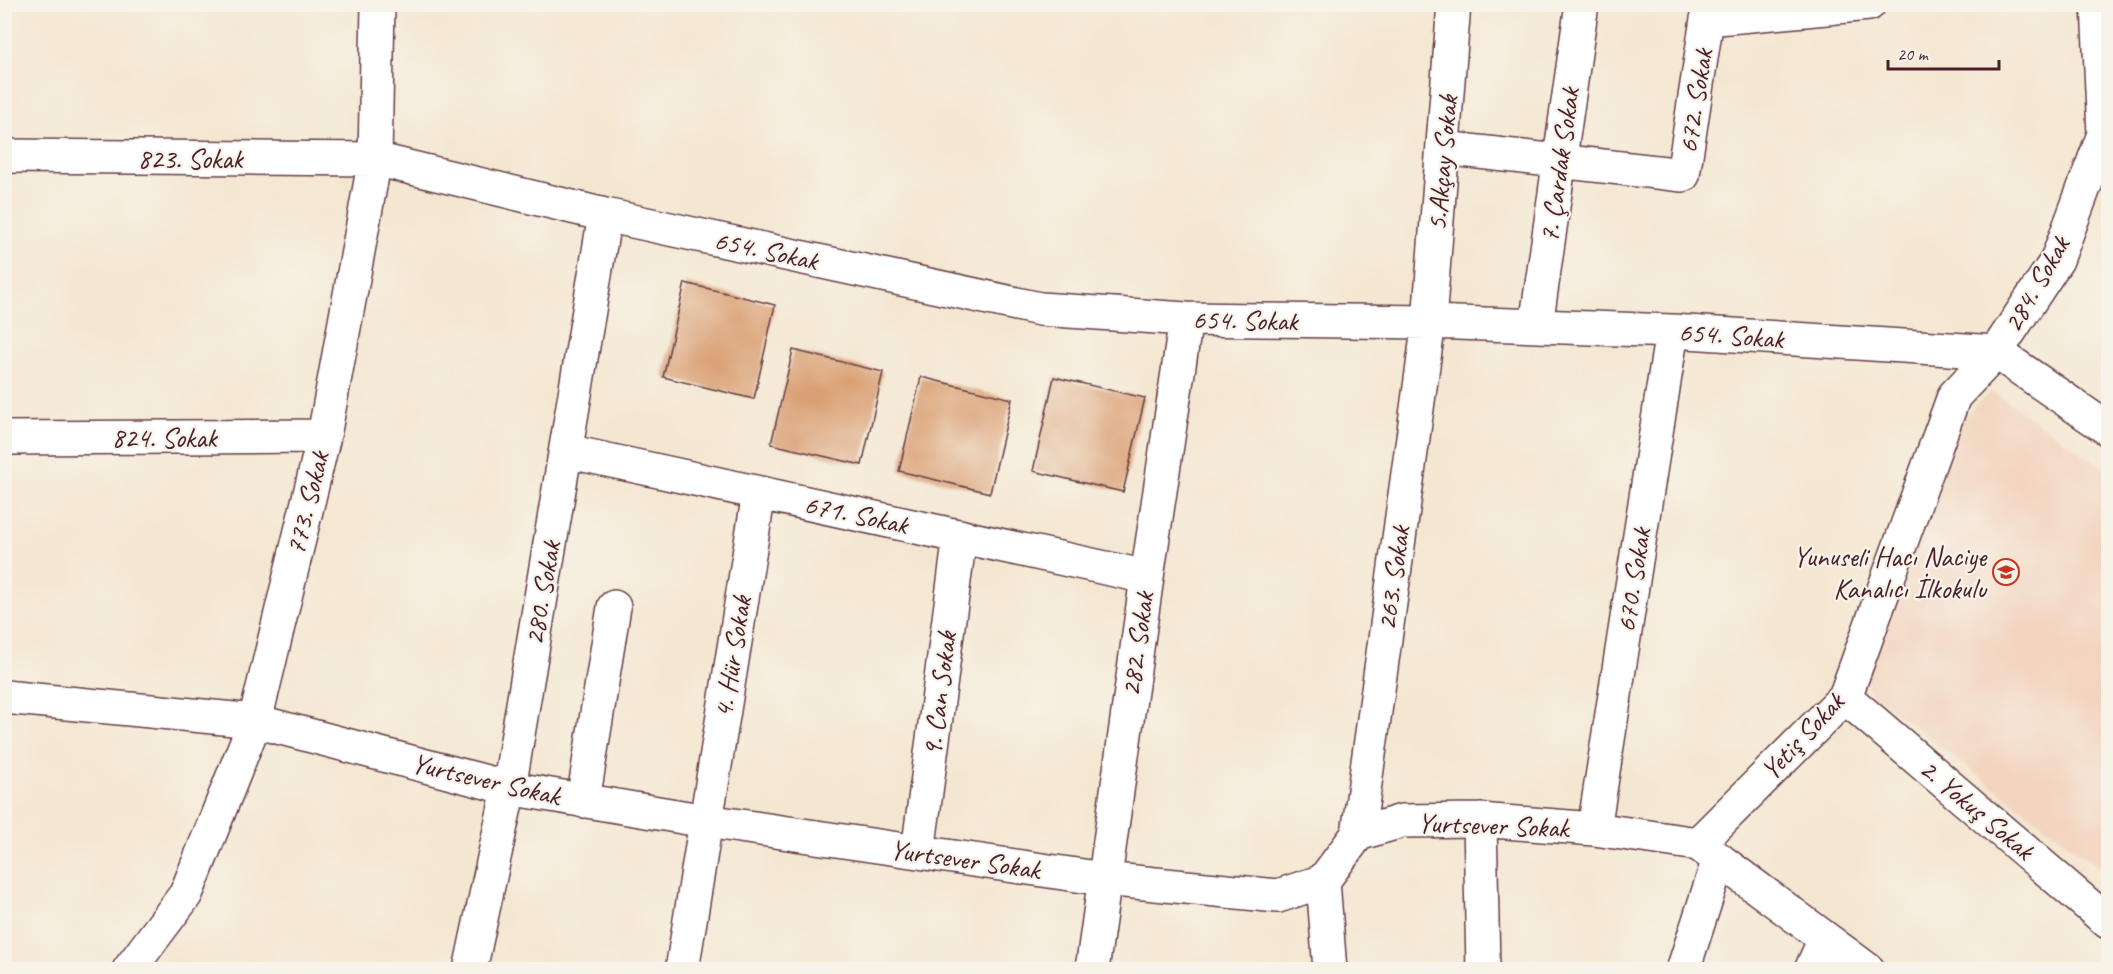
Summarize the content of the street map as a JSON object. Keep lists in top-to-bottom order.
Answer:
{
  "streets": {
    "street": [
      "672. Sokak",
      "823. Sokak",
      "5.Akçay Sokak",
      "7. Çardak Sokak",
      "654. Sokak",
      "284. Sokak",
      "824. Sokak",
      "773. Sokak",
      "671. Sokak",
      "263. Sokak",
      "670. Sokak",
      "280. Sokak",
      "282. Sokak",
      "4. Hür Sokak",
      "9. Can Sokak",
      "Yetiş Sokak",
      "Yurtsever Sokak",
      "2. Yokuş Sokak"
    ]
  },
  "crossings": [
    ["672. Sokak", "5.Akçay Sokak"],
    ["672. Sokak", "7. Çardak Sokak"],
    ["823. Sokak", "654. Sokak"],
    ["823. Sokak", "773. Sokak"],
    ["5.Akçay Sokak", "654. Sokak"],
    ["5.Akçay Sokak", "263. Sokak"],
    ["7. Çardak Sokak", "654. Sokak"],
    ["654. Sokak", "284. Sokak"],
    ["654. Sokak", "773. Sokak"],
    ["654. Sokak", "263. Sokak"],
    ["654. Sokak", "670. Sokak"],
    ["654. Sokak", "280. Sokak"],
    ["654. Sokak", "282. Sokak"],
    ["654. Sokak", "Yetiş Sokak"],
    ["284. Sokak", "Yetiş Sokak"],
    ["824. Sokak", "773. Sokak"],
    ["773. Sokak", "Yurtsever Sokak"],
    ["671. Sokak", "280. Sokak"],
    ["671. Sokak", "282. Sokak"],
    ["671. Sokak", "4. Hür Sokak"],
    ["671. Sokak", "9. Can Sokak"],
    ["263. Sokak", "Yurtsever Sokak"],
    ["670. Sokak", "Yurtsever Sokak"],
    ["280. Sokak", "Yurtsever Sokak"],
    ["282. Sokak", "Yurtsever Sokak"],
    ["4. Hür Sokak", "Yurtsever Sokak"],
    ["9. Can Sokak", "Yurtsever Sokak"],
    ["Yetiş Sokak", "Yurtsever Sokak"],
    ["Yetiş Sokak", "2. Yokuş Sokak"]
  ],
  "places": {
    "school or university": ["Yunuseli Hacı Naciye Kanalıcı İlkokulu"]
  },
  "scale_bar": "20 m"
}
